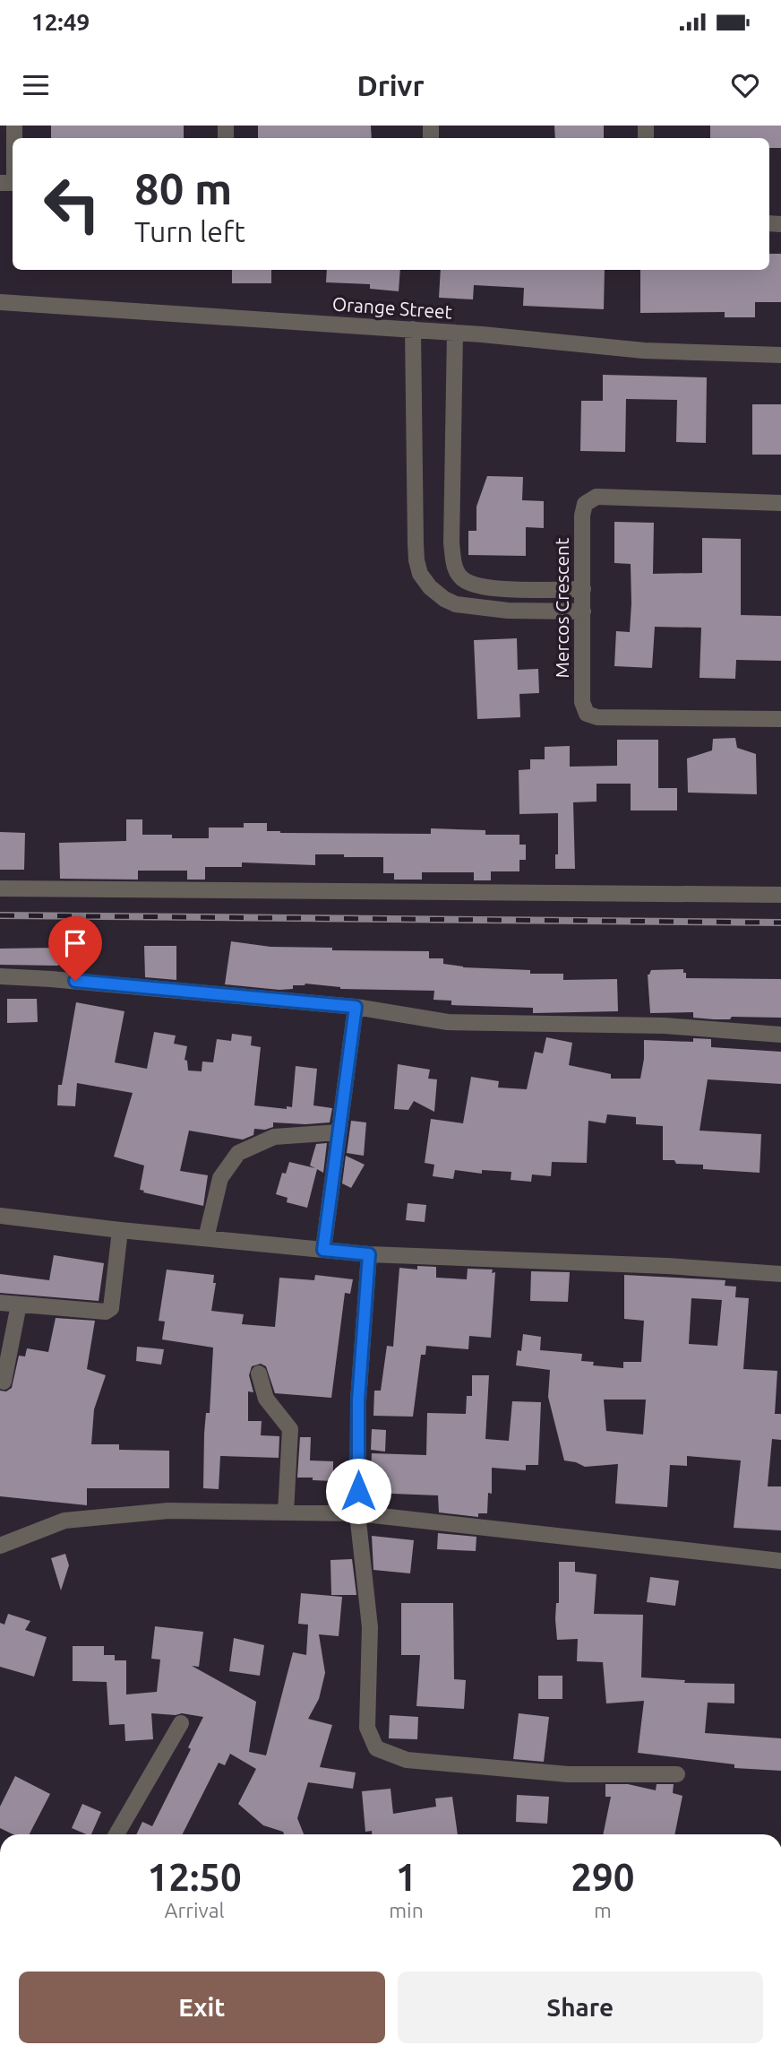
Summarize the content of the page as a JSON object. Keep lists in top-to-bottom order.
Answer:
{
  "streets": {
    "street": ["Orange Street", "Mercos Crescent"]
  },
  "page": {
    "status": "12:49",
    "header": "Drivr",
    "turn": ["80 m", "Turn left"],
    "eta": [
      "12:50",
      "Arrival",
      "1",
      "min",
      "290",
      "m"
    ],
    "buttons": ["Exit", "Share"]
  }
}
